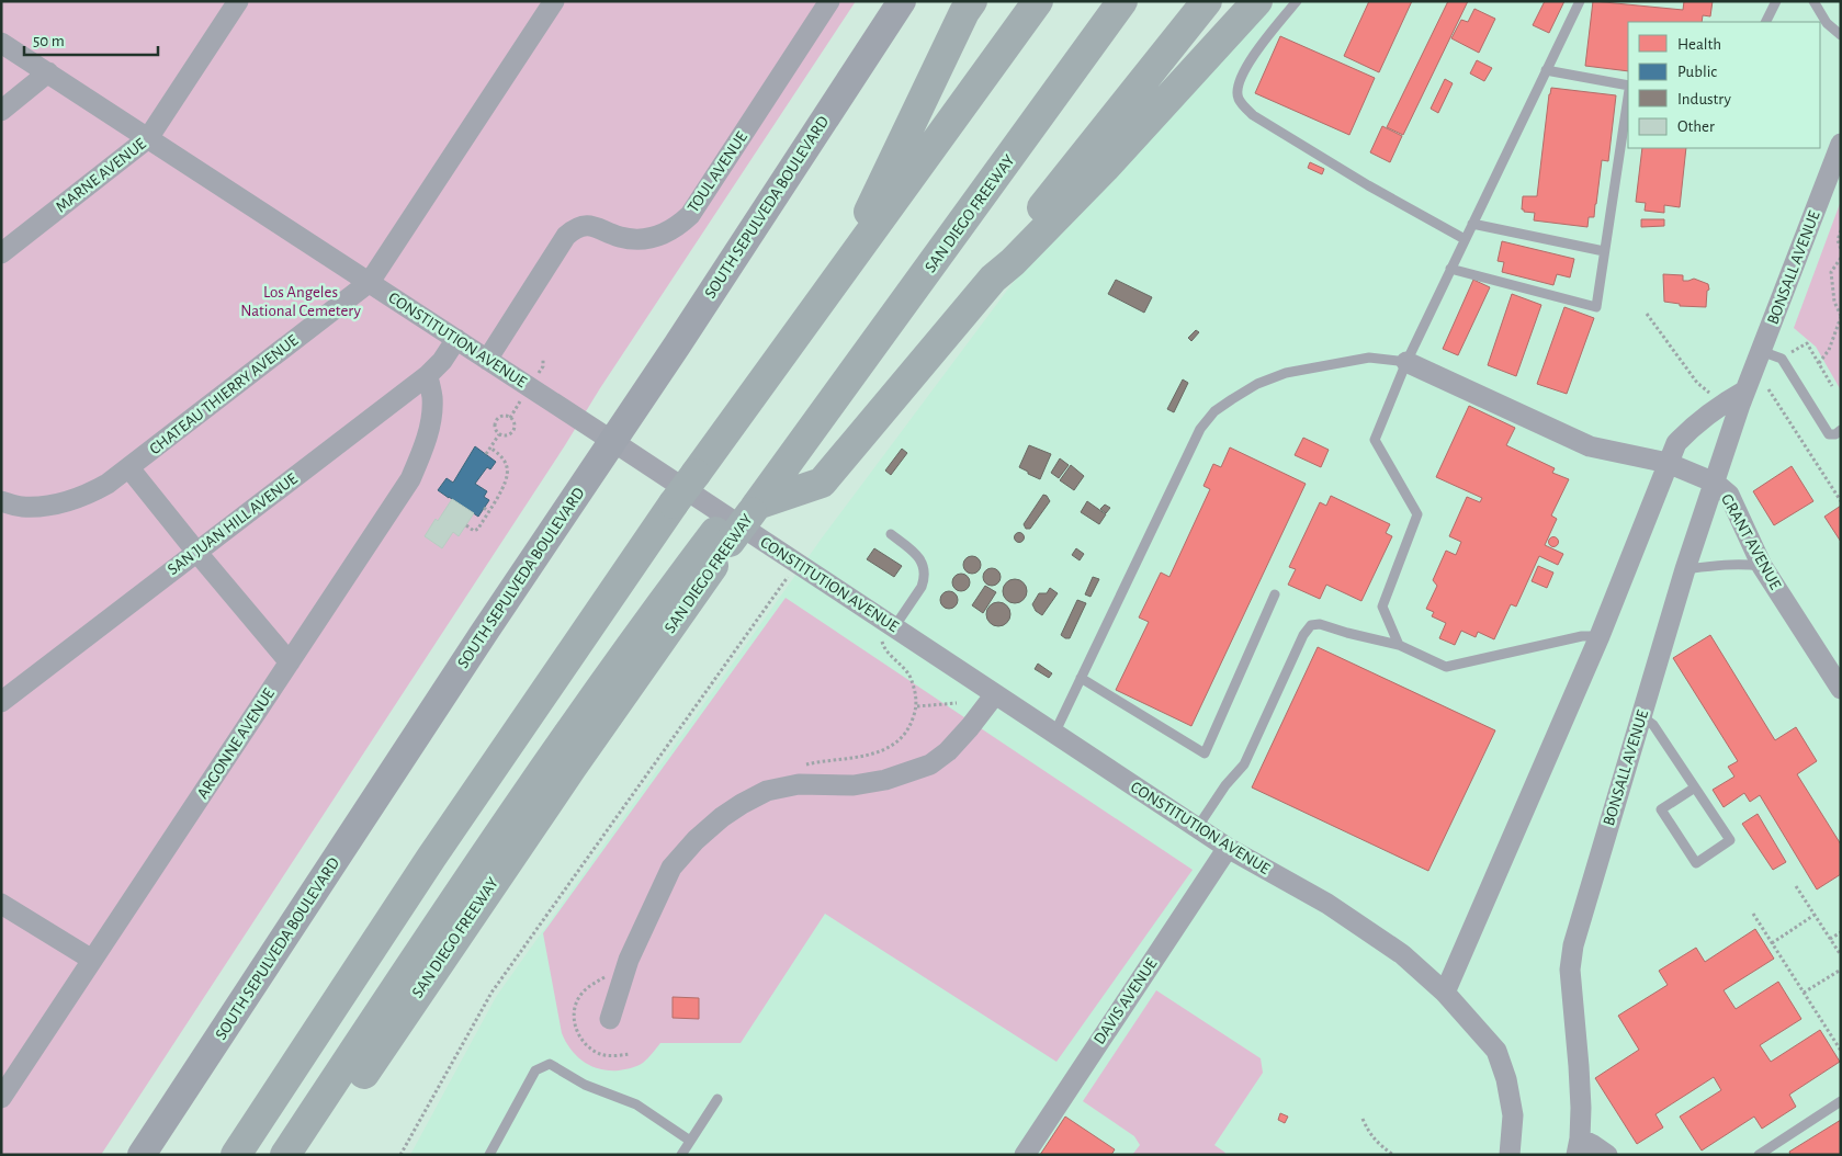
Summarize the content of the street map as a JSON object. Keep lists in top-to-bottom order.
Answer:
{
  "streets": {
    "highway": ["SAN DIEGO FREEWAY"],
    "main road": ["SOUTH SEPULVEDA BOULEVARD"],
    "street": [
      "TOUL AVENUE",
      "MARNE AVENUE",
      "BONSALL AVENUE",
      "CONSTITUTION AVENUE",
      "CHATEAU THIERRY AVENUE",
      "SAN JUAN HILL AVENUE",
      "GRANT AVENUE",
      "ARGONNE AVENUE",
      "DAVIS AVENUE"
    ]
  },
  "crossings": [
    ["TOUL AVENUE", "CONSTITUTION AVENUE"],
    ["MARNE AVENUE", "CONSTITUTION AVENUE"],
    ["SOUTH SEPULVEDA BOULEVARD", "CONSTITUTION AVENUE"],
    ["BONSALL AVENUE", "GRANT AVENUE"],
    ["CONSTITUTION AVENUE", "CHATEAU THIERRY AVENUE"],
    ["CONSTITUTION AVENUE", "SAN JUAN HILL AVENUE"],
    ["CONSTITUTION AVENUE", "DAVIS AVENUE"],
    ["SAN JUAN HILL AVENUE", "ARGONNE AVENUE"]
  ],
  "parks": ["Los Angeles National Cemetery"],
  "legend": [
    "Health",
    "Public",
    "Industry",
    "Other"
  ],
  "scale_bar": "50 m"
}
